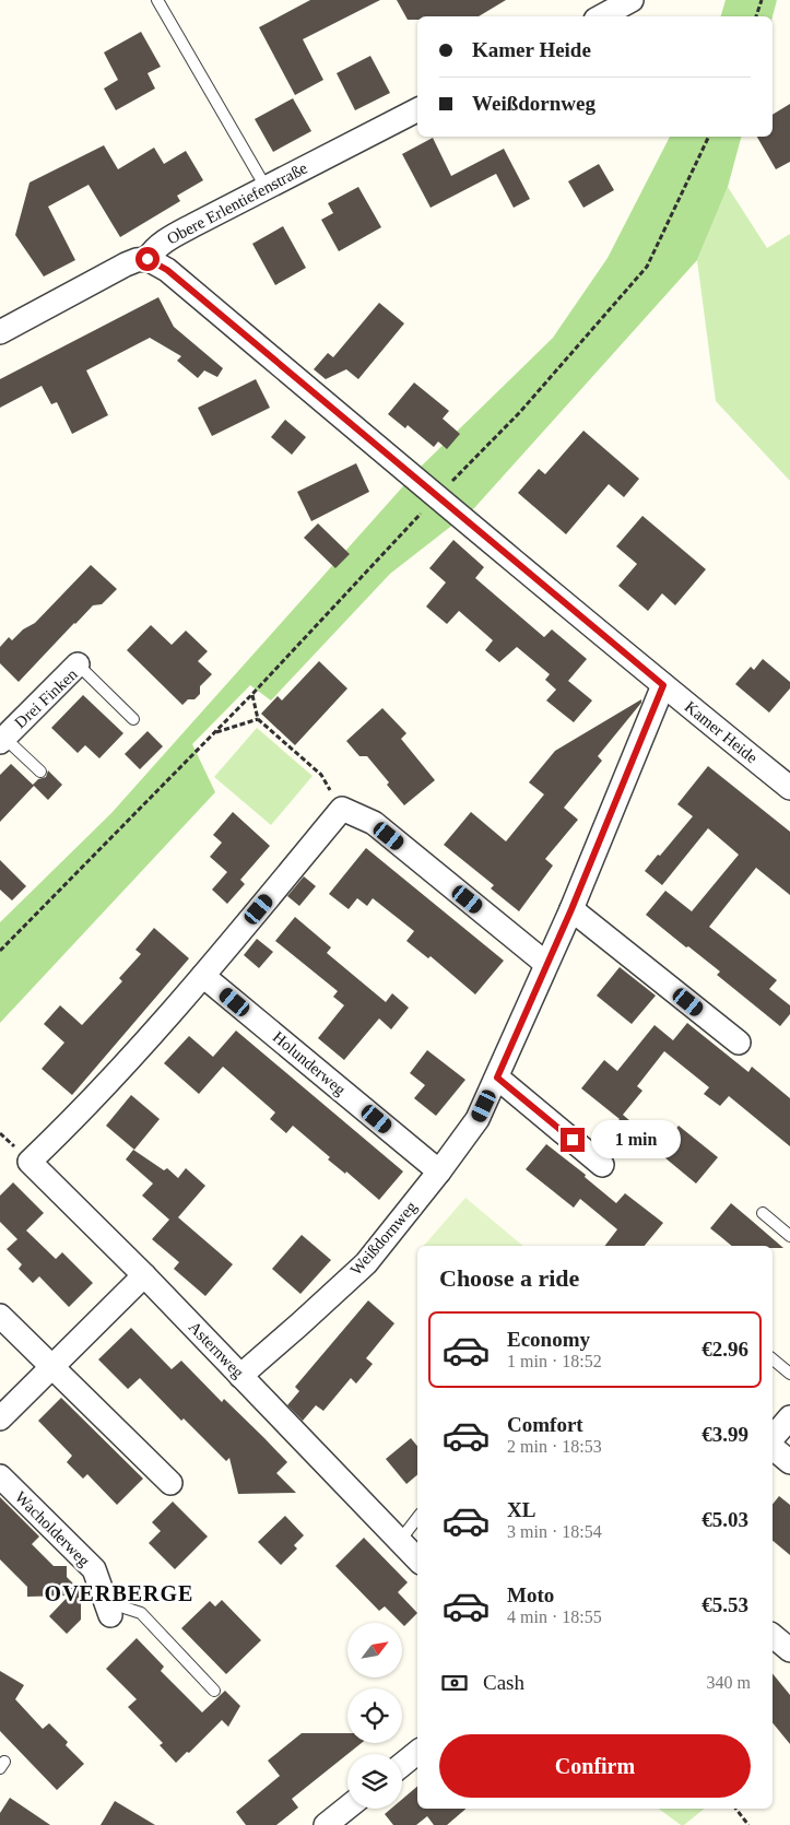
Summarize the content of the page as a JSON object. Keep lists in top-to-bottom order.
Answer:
{
  "streets": {
    "street": [
      "Obere Erlentiefenstraße",
      "Drei Finken",
      "Kamer Heide",
      "Holunderweg",
      "Weißdornweg",
      "Asternweg",
      "Wacholderweg"
    ]
  },
  "crossings": [
    ["Obere Erlentiefenstraße", "Kamer Heide"],
    ["Kamer Heide", "Weißdornweg"],
    ["Holunderweg", "Weißdornweg"],
    ["Holunderweg", "Asternweg"],
    ["Weißdornweg", "Asternweg"]
  ],
  "districts": ["OVERBERGE"],
  "north": "top right",
  "page": {
    "banner": ["Kamer Heide", "Weißdornweg"],
    "bubble": "1 min",
    "heading": "Choose a ride",
    "list": [
      {
        "name": "Economy",
        "note": "1 min · 18:52",
        "value": "€2.96"
      },
      {
        "name": "Comfort",
        "note": "2 min · 18:53",
        "value": "€3.99"
      },
      {
        "name": "XL",
        "note": "3 min · 18:54",
        "value": "€5.03"
      },
      {
        "name": "Moto",
        "note": "4 min · 18:55",
        "value": "€5.53"
      }
    ],
    "pay": ["Cash", "340 m"],
    "buttons": "Confirm"
  }
}
